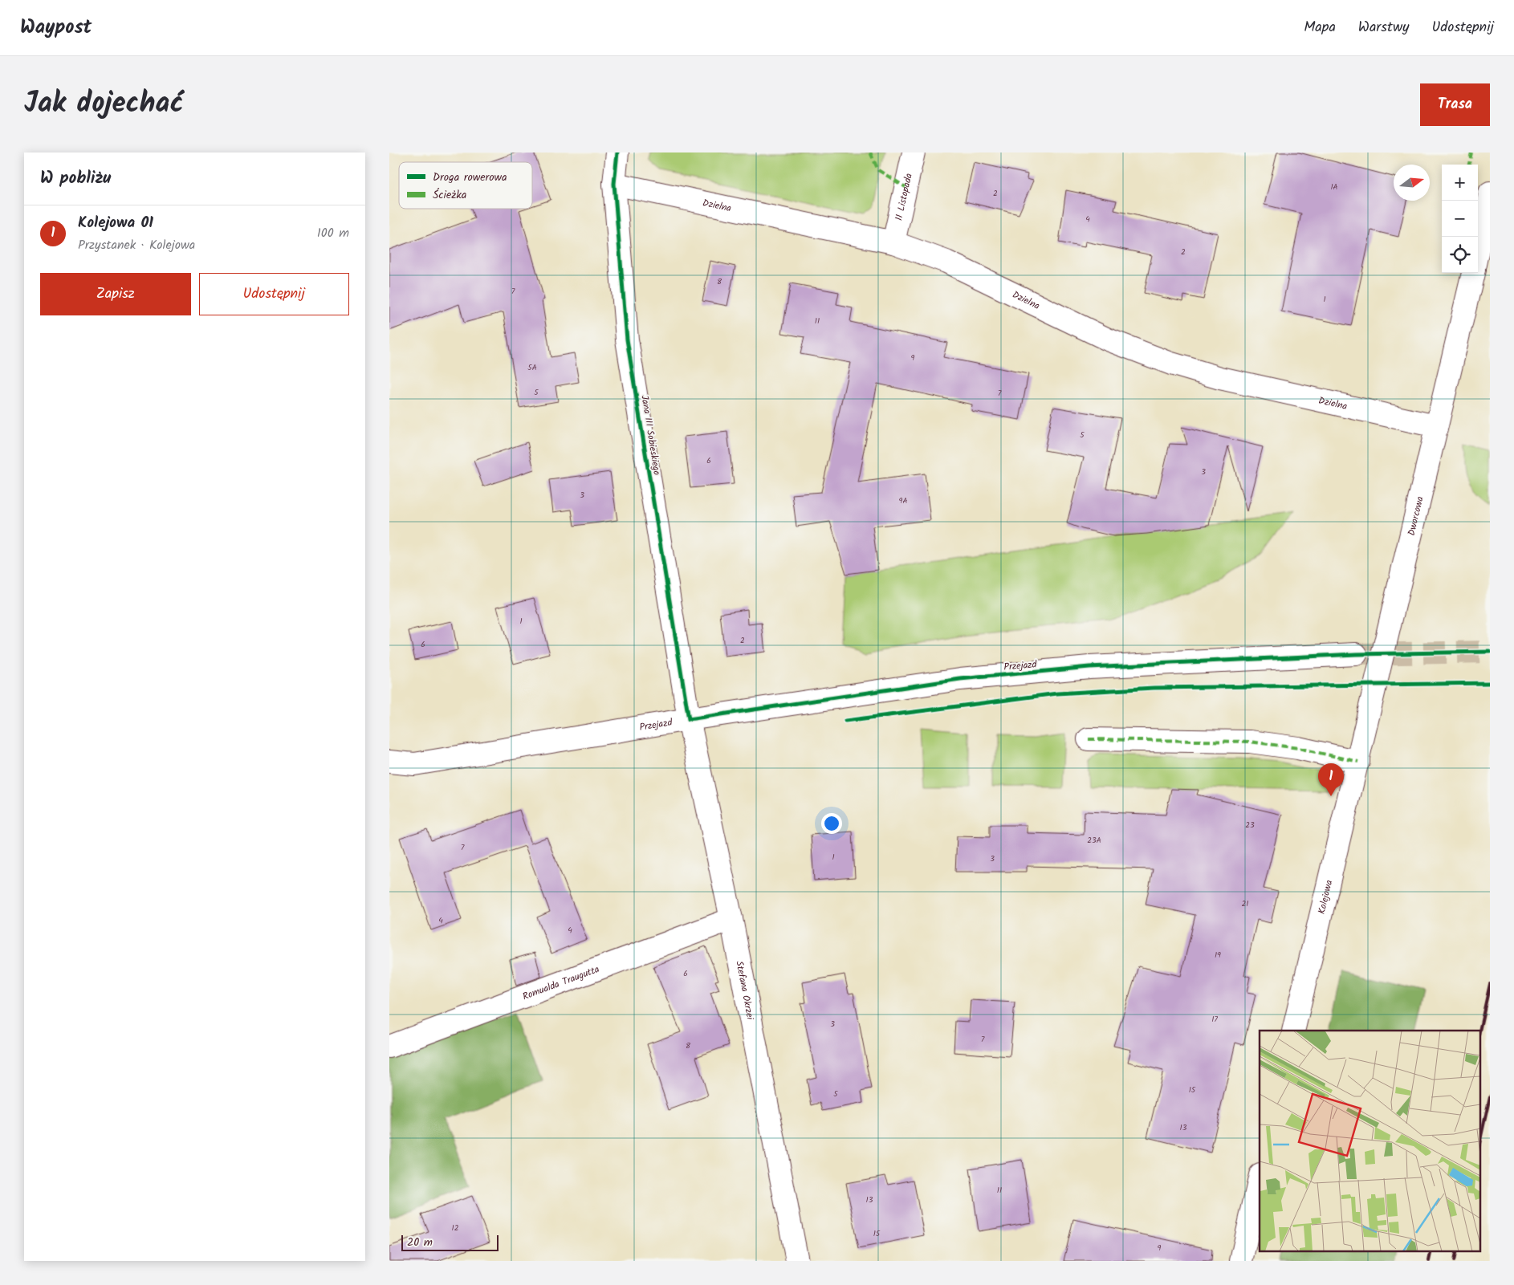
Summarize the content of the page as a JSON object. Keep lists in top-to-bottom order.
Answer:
{
  "streets": {
    "street": [
      "11 Listopada",
      "Dzielna",
      "Jana III Sobieskiego",
      "Dworcowa",
      "Przejazd",
      "Kolejowa",
      "Romualda Traugutta",
      "Stefana Okrzei"
    ]
  },
  "crossings": [
    ["11 Listopada", "Dzielna"],
    ["Dzielna", "Jana III Sobieskiego"],
    ["Dzielna", "Dworcowa"],
    ["Jana III Sobieskiego", "Przejazd"],
    ["Jana III Sobieskiego", "Stefana Okrzei"],
    ["Dworcowa", "Kolejowa"],
    ["Przejazd", "Stefana Okrzei"],
    ["Romualda Traugutta", "Stefana Okrzei"]
  ],
  "house_numbers": [
    "1A",
    "2",
    "4",
    "2",
    "8",
    "7",
    "1",
    "11",
    "9",
    "5A",
    "5",
    "7",
    "5",
    "6",
    "3",
    "3",
    "9A",
    "1",
    "2",
    "6",
    "23",
    "23A",
    "7",
    "1",
    "3",
    "21",
    "4",
    "4",
    "19",
    "6",
    "17",
    "3",
    "7",
    "8",
    "15",
    "5",
    "13",
    "11",
    "13",
    "12",
    "15",
    "9"
  ],
  "legend": ["Droga rowerowa", "Ścieżka"],
  "scale_bar": "20 m",
  "north": "right",
  "page": {
    "header": "Waypost",
    "nav": ["Mapa", "Warstwy", "Udostępnij"],
    "title": "Jak dojechać",
    "buttons": [
      "Trasa",
      ["Zapisz", "Udostępnij"]
    ],
    "heading": "W pobliżu",
    "map_buttons": ["+", "−"],
    "list": [
      {
        "mark": "1",
        "name": "Kolejowa 01",
        "note": "Przystanek · Kolejowa",
        "value": "100 m"
      }
    ],
    "pins": "1",
    "scale": "20 m"
  }
}
